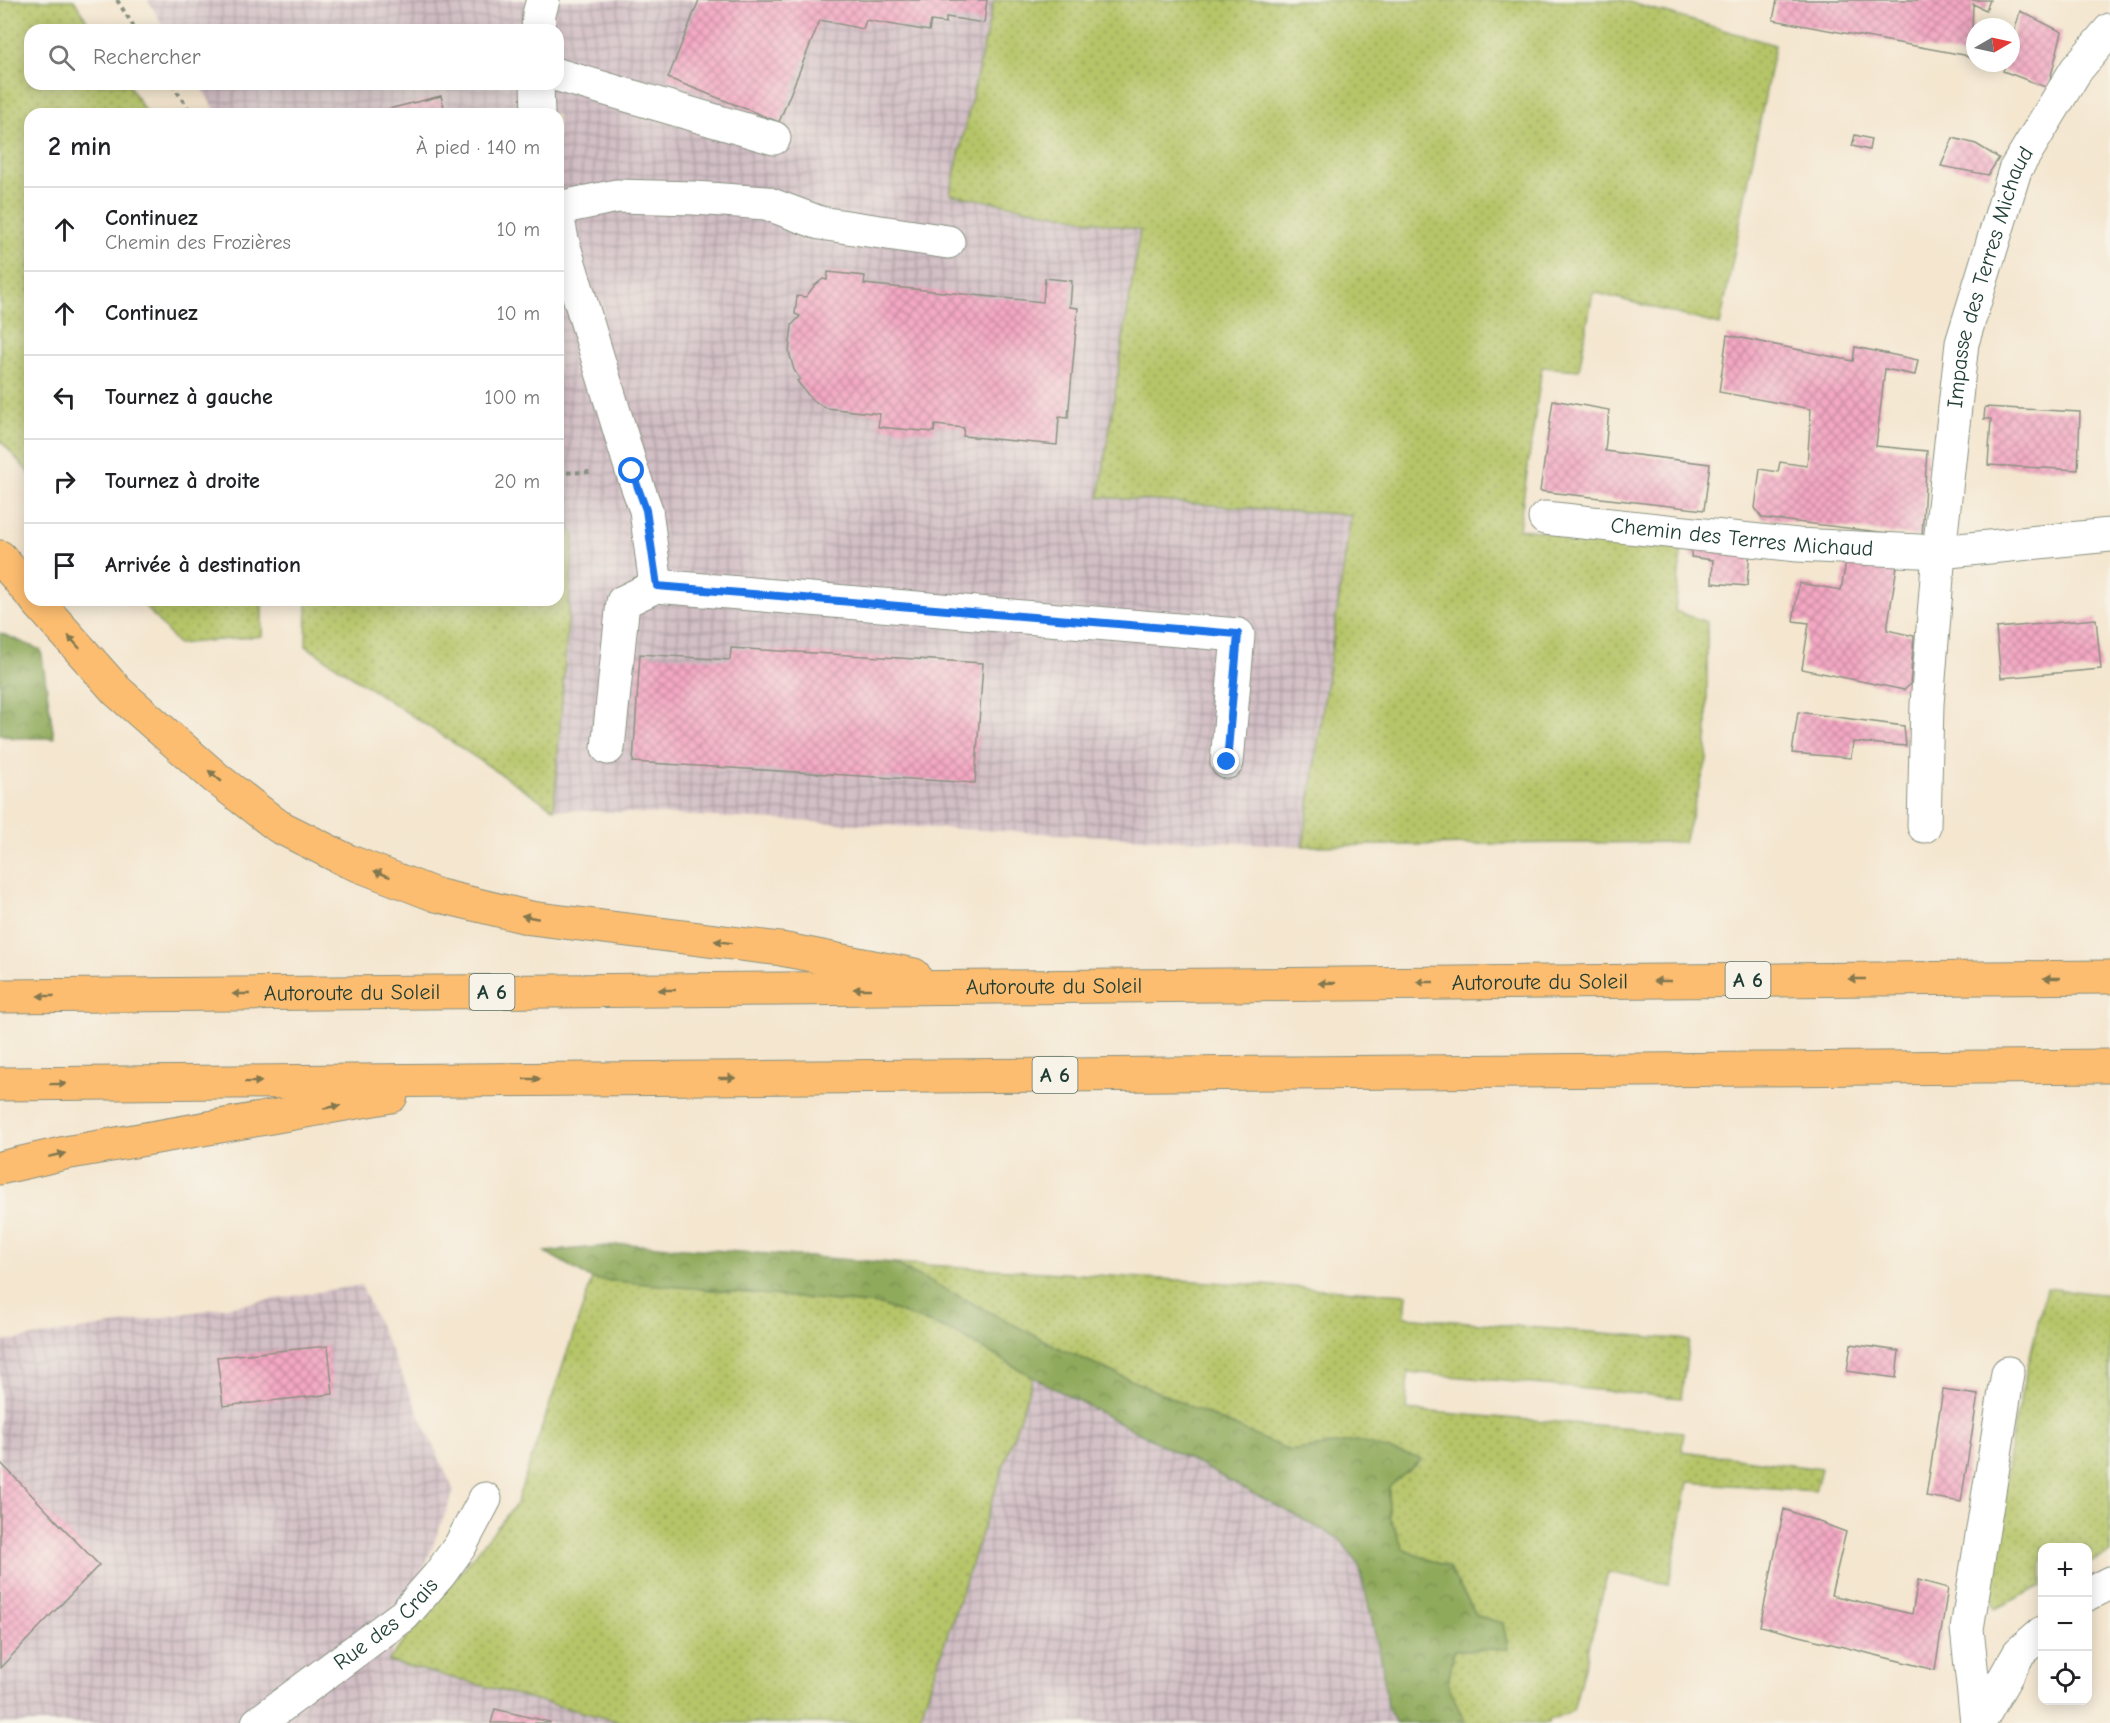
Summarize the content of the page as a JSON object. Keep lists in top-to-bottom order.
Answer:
{
  "streets": {
    "highway": ["A 6", "Autoroute du Soleil"],
    "street": ["Impasse des Terres Michaud", "Chemin des Terres Michaud", "Rue des Crais"]
  },
  "crossings": [
    ["Impasse des Terres Michaud", "Chemin des Terres Michaud"]
  ],
  "north": "right",
  "page": {
    "search": "Rechercher",
    "heading": ["2 min", "À pied · 140 m"],
    "list": [
      ["Continuez", "Chemin des Frozières", "10 m"],
      ["Continuez", "10 m"],
      ["Tournez à gauche", "100 m"],
      ["Tournez à droite", "20 m"],
      "Arrivée à destination"
    ],
    "map_buttons": ["+", "−"]
  }
}
